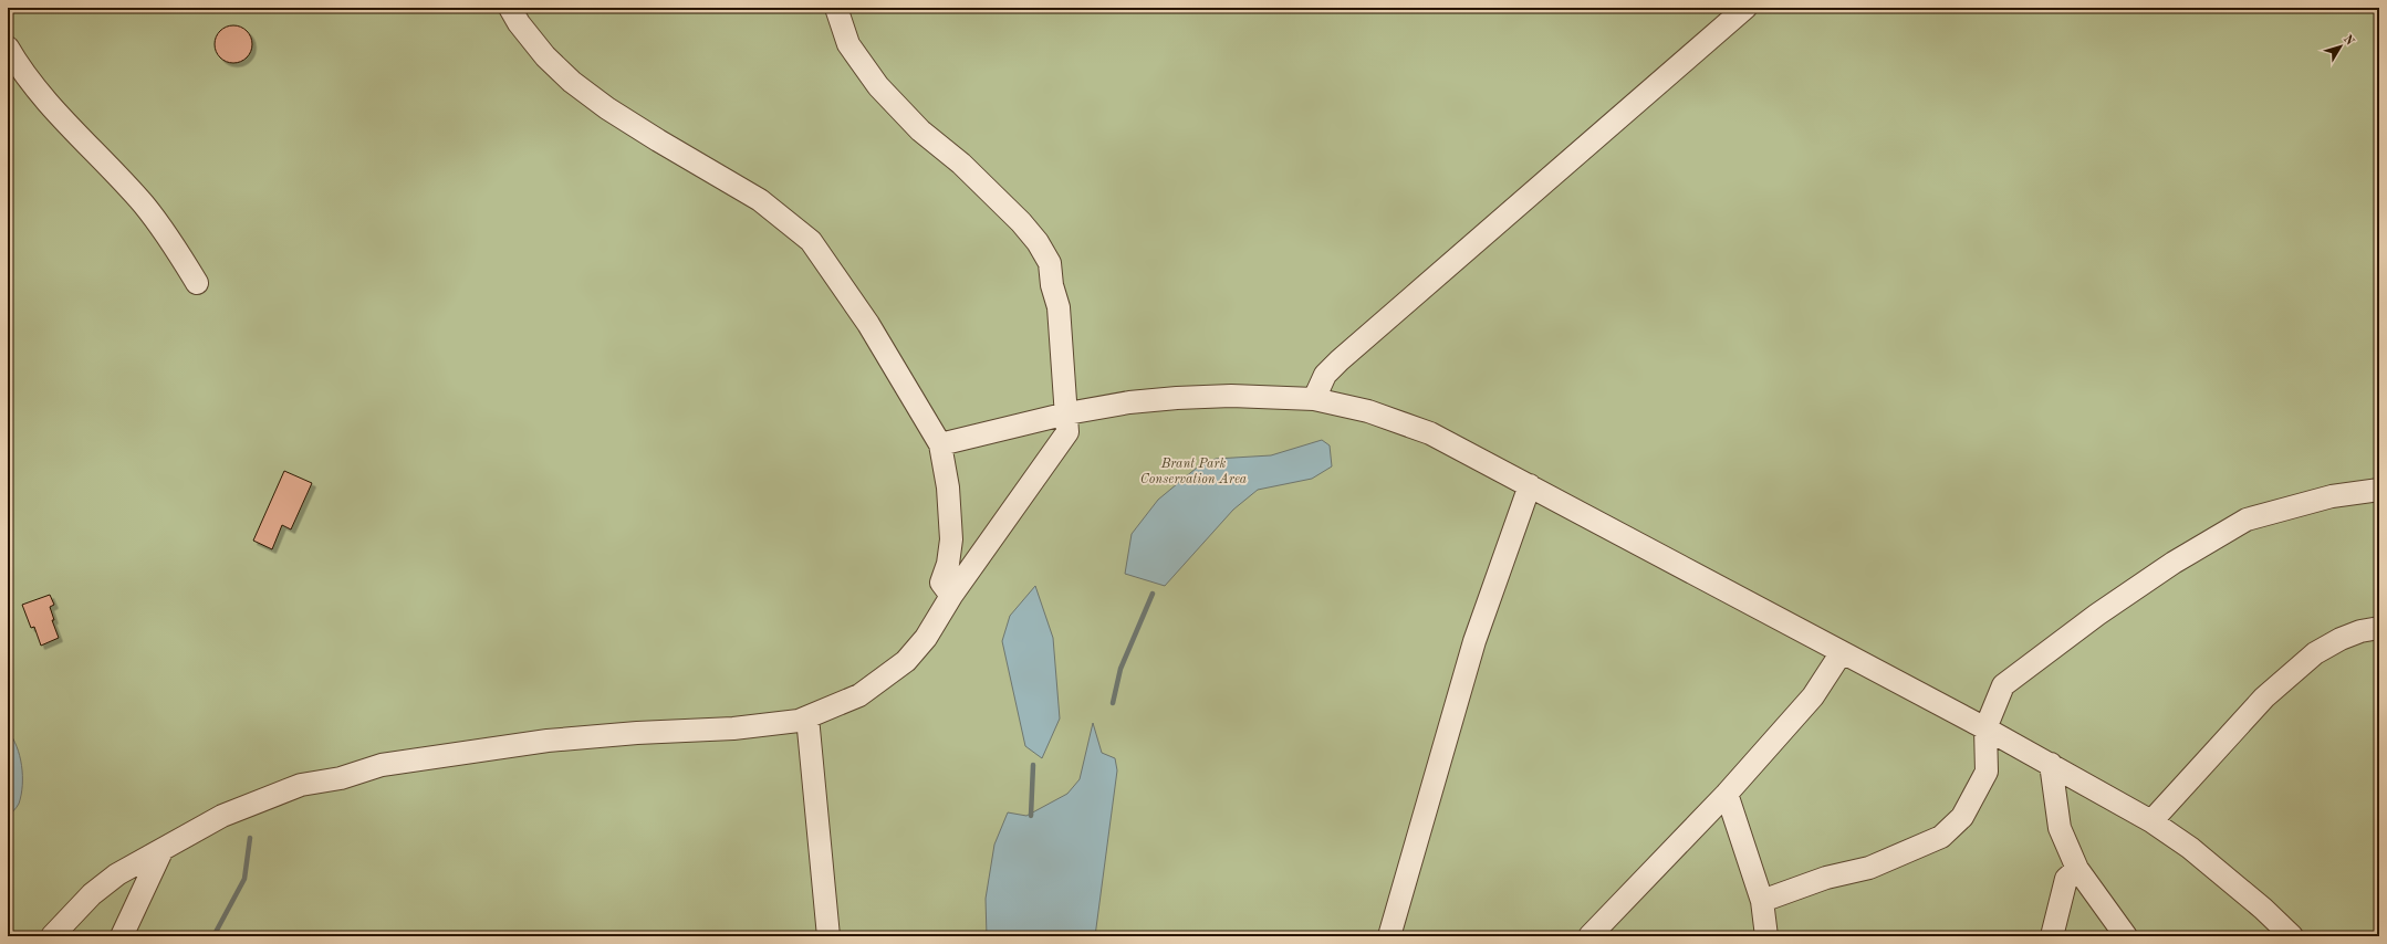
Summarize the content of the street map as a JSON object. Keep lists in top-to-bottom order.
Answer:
{
  "parks": ["Brant Park Conservation Area"],
  "north": "top right"
}
